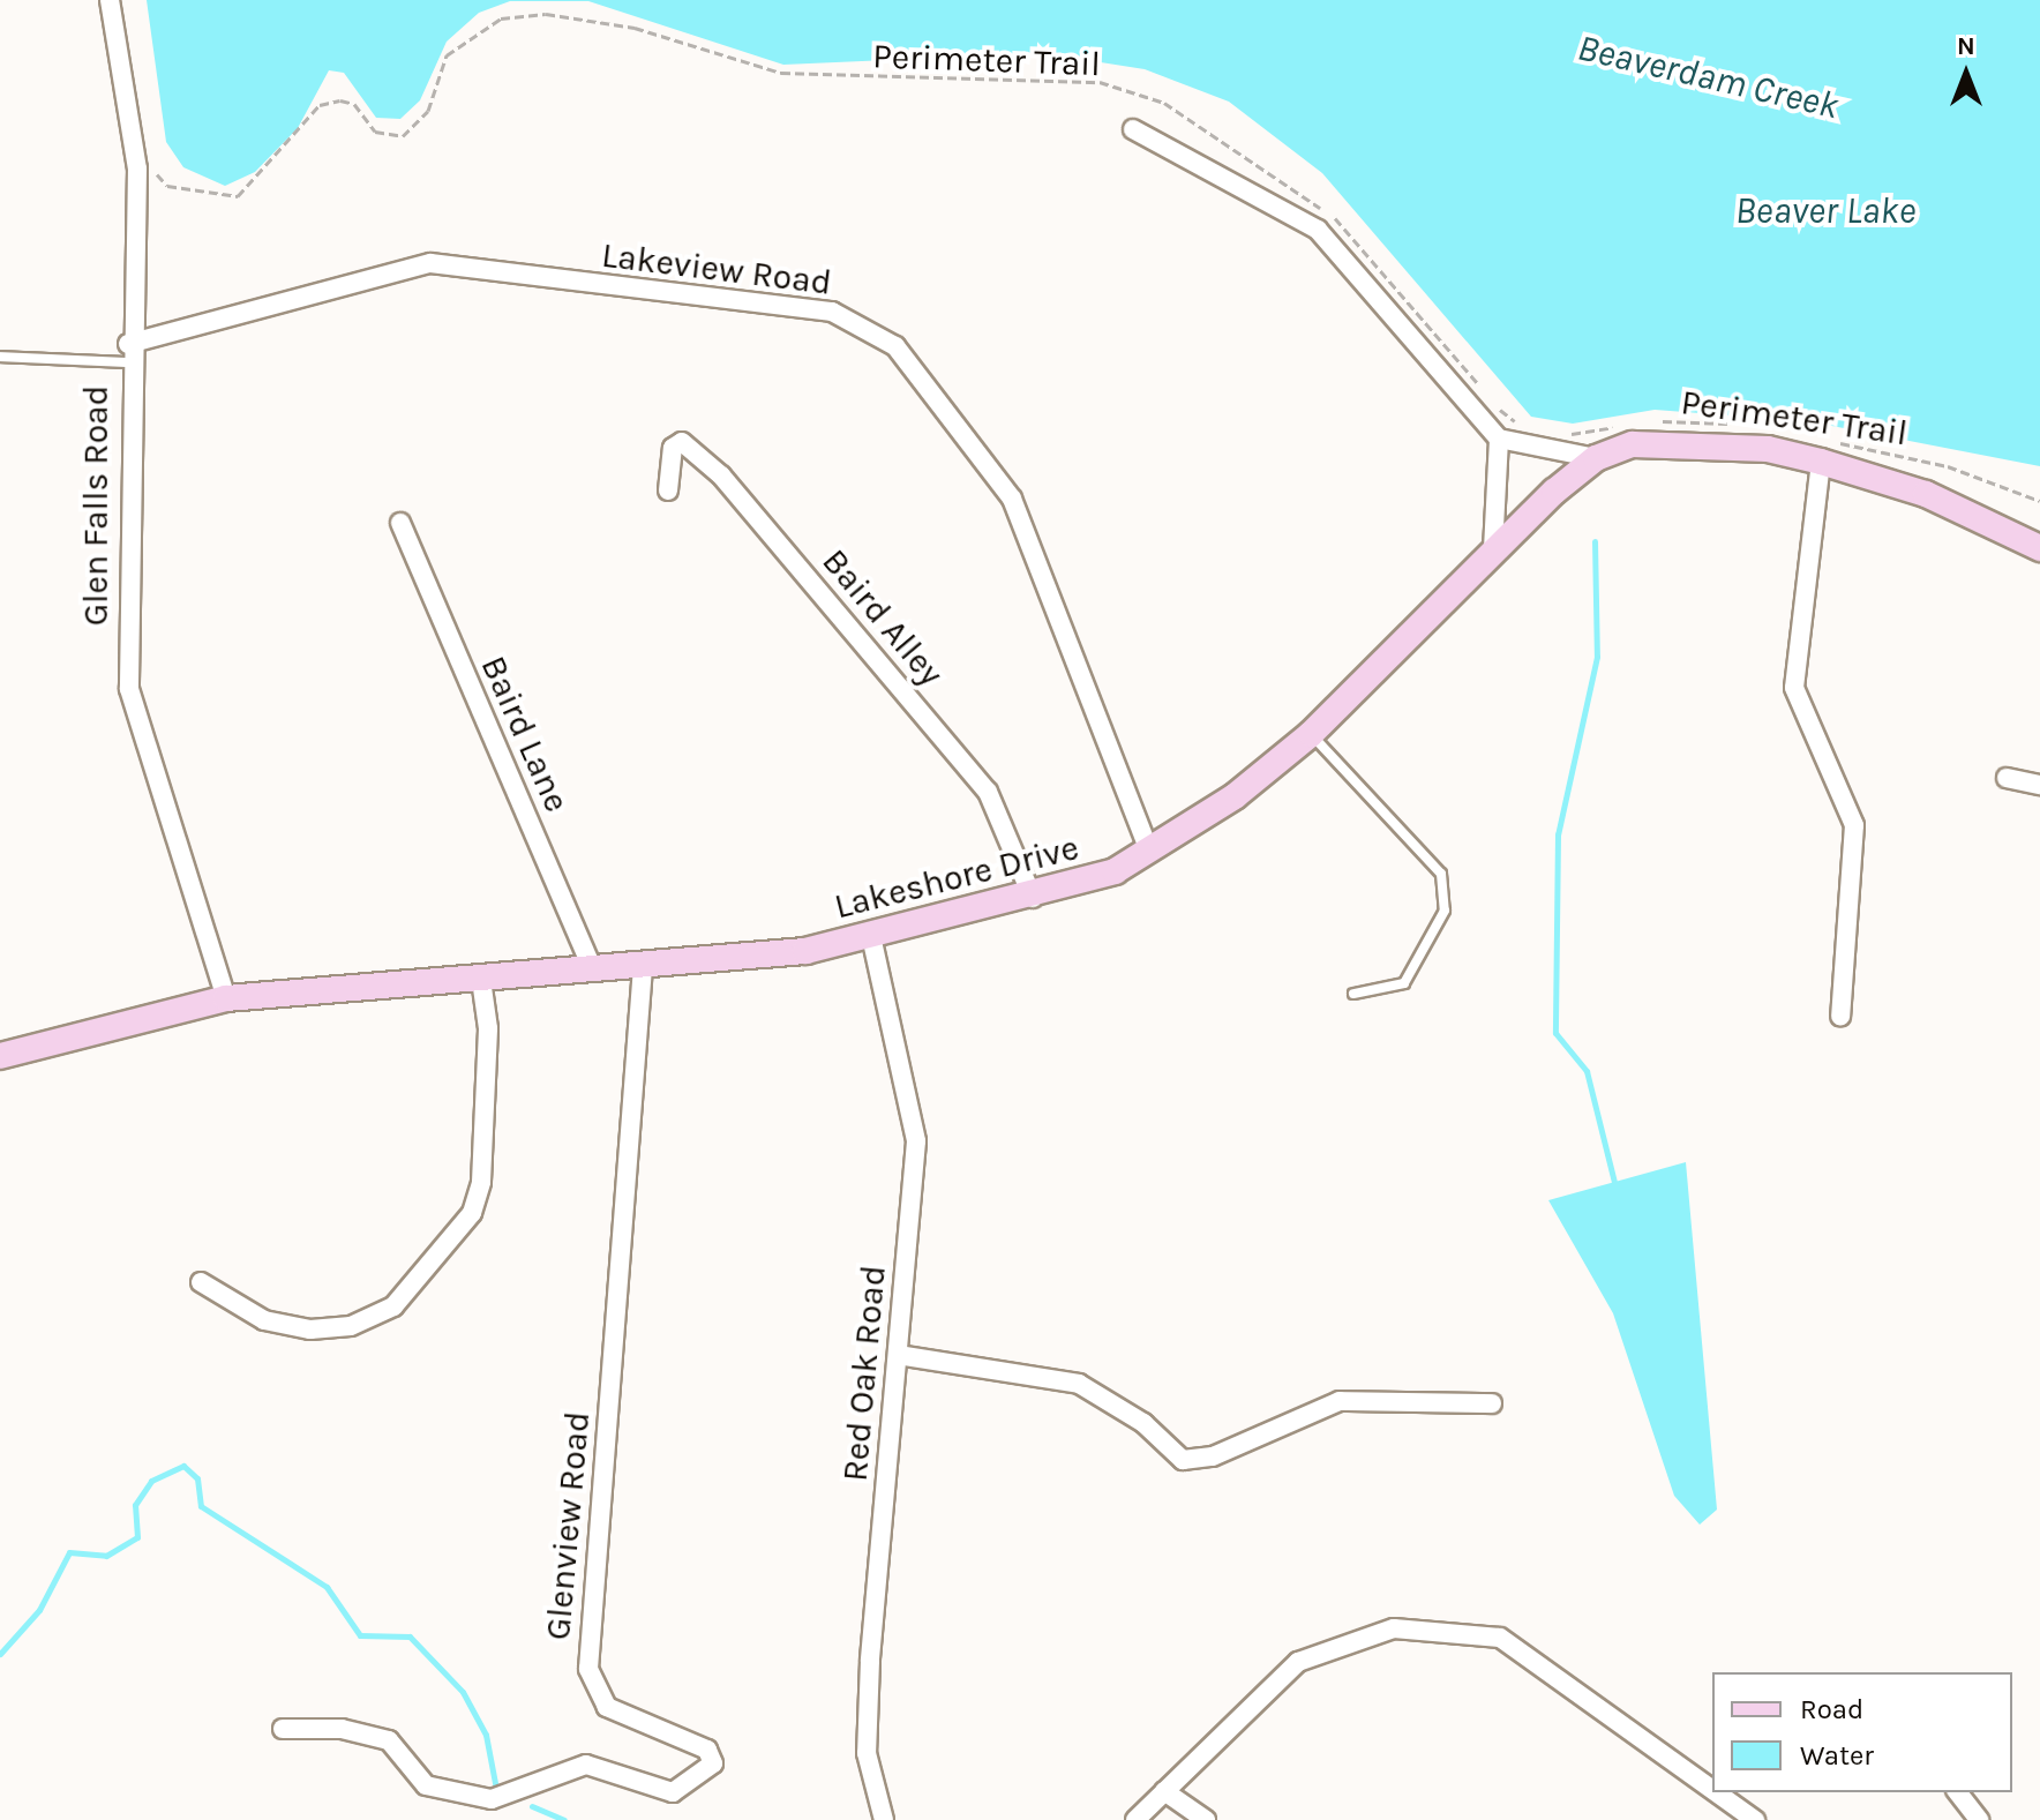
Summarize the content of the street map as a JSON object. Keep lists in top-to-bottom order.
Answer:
{
  "streets": {
    "street": [
      "Lakeview Road",
      "Glen Falls Road",
      "Baird Alley",
      "Baird Lane",
      "Lakeshore Drive",
      "Red Oak Road",
      "Glenview Road"
    ],
    "path": ["Perimeter Trail"]
  },
  "crossings": [
    ["Perimeter Trail", "Lakeshore Drive"],
    ["Lakeview Road", "Glen Falls Road"],
    ["Lakeview Road", "Lakeshore Drive"],
    ["Glen Falls Road", "Lakeshore Drive"],
    ["Baird Alley", "Lakeshore Drive"],
    ["Baird Lane", "Lakeshore Drive"],
    ["Lakeshore Drive", "Red Oak Road"],
    ["Lakeshore Drive", "Glenview Road"]
  ],
  "water": ["Beaverdam Creek", "Beaver Lake"],
  "legend": ["Road", "Water"],
  "north": "top"
}
